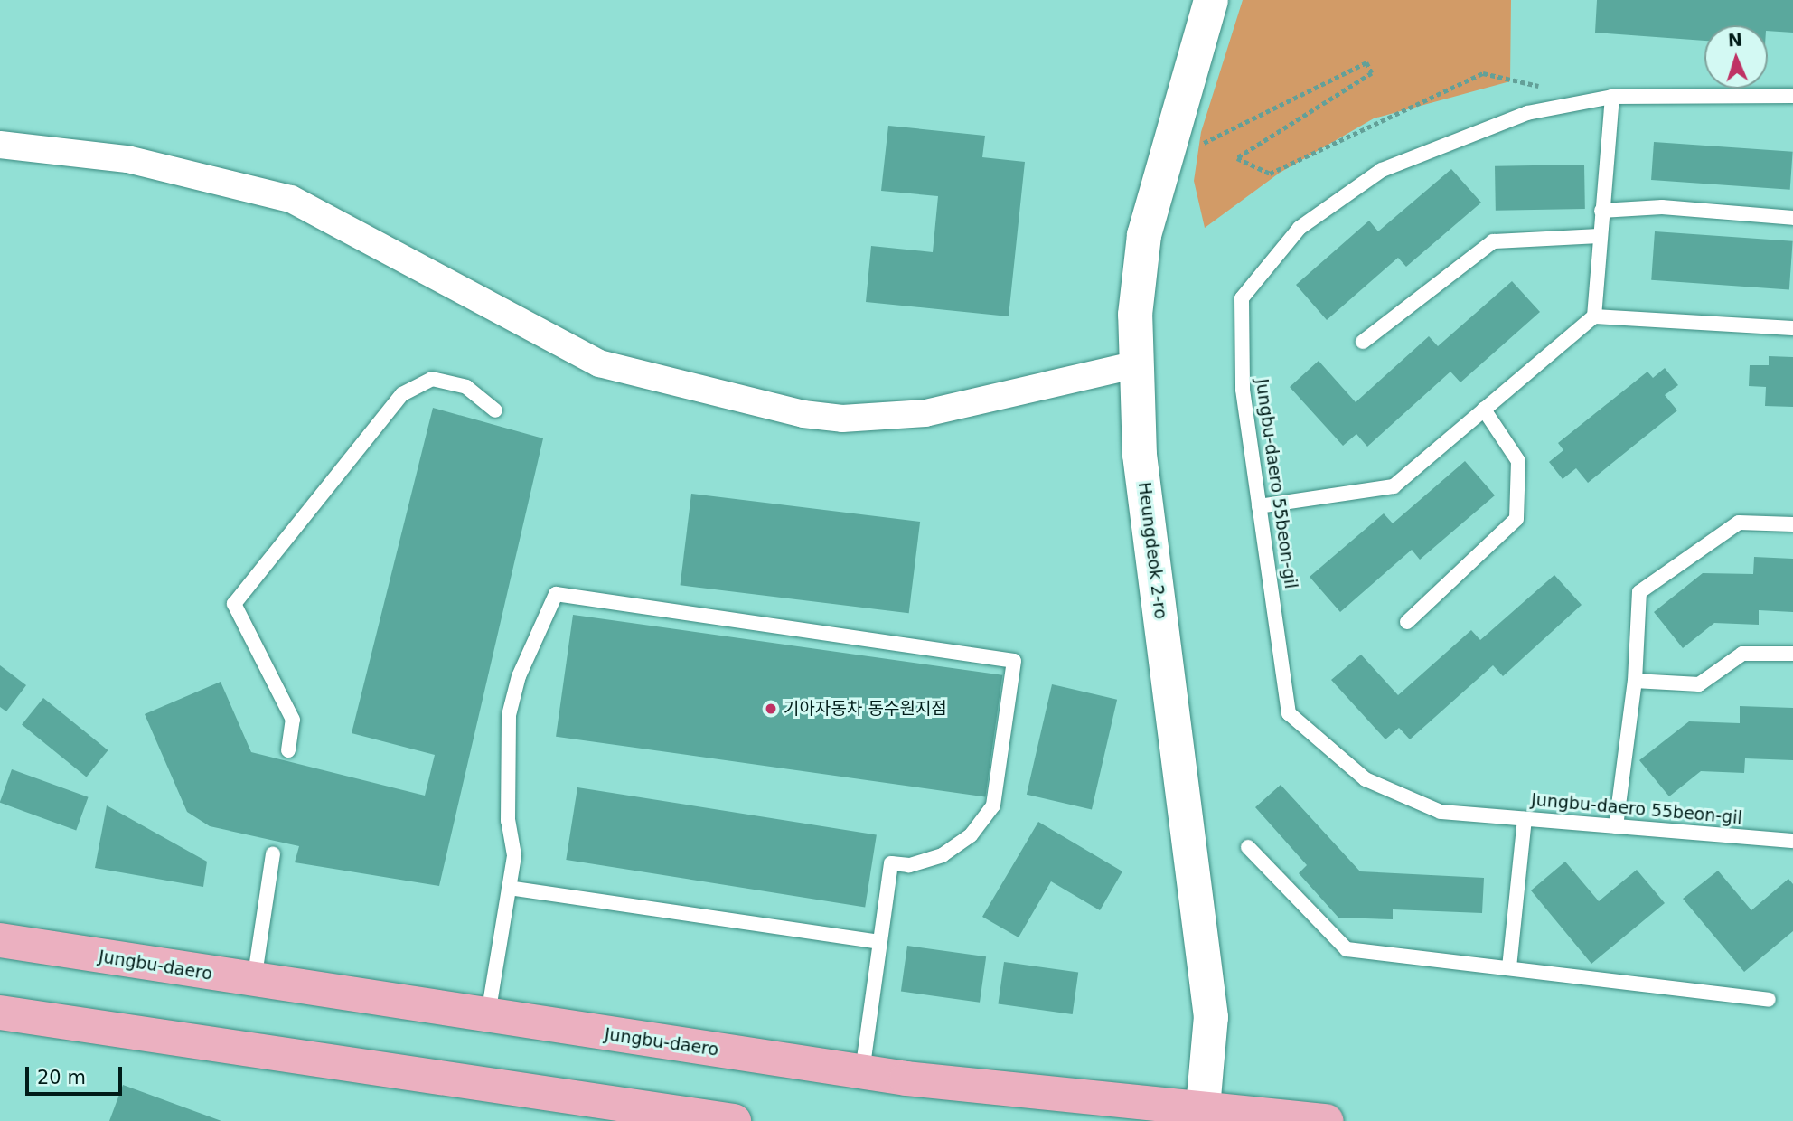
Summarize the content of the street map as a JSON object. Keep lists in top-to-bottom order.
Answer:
{
  "streets": {
    "main road": ["Jungbu-daero"],
    "street": ["Heungdeok 2-ro"],
    "lane": ["Jungbu-daero 55beon-gil"]
  },
  "crossings": [
    ["Heungdeok 2-ro", "Jungbu-daero"]
  ],
  "places": ["기아자동차 동수원지점"],
  "scale_bar": "20 m",
  "north": "top"
}
